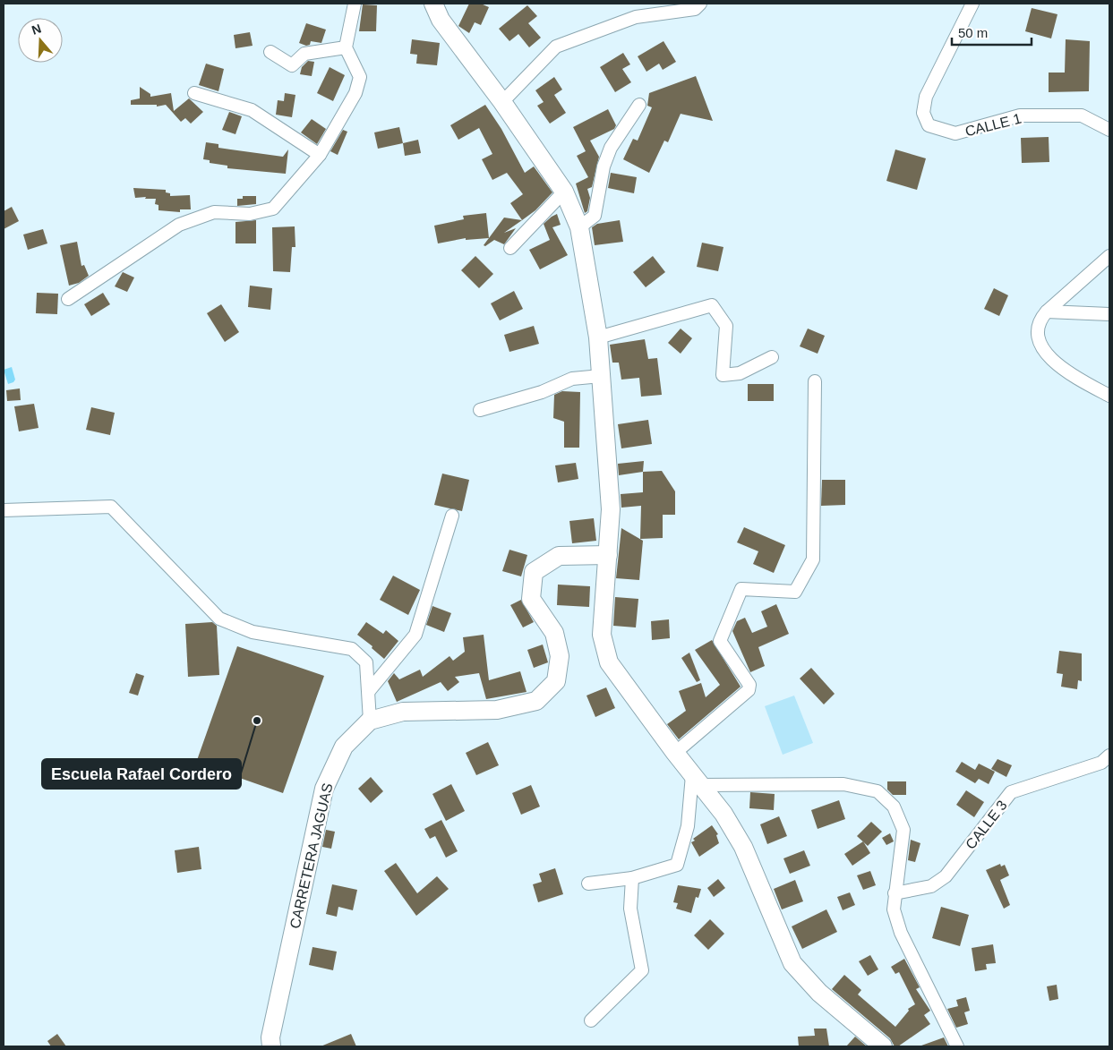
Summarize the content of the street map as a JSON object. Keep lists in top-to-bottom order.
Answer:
{
  "streets": {
    "street": ["CALLE 1", "CALLE 3", "CARRETERA JAGUAS"]
  },
  "places": ["Escuela Rafael Cordero"],
  "scale_bar": "50 m",
  "north": "top"
}
